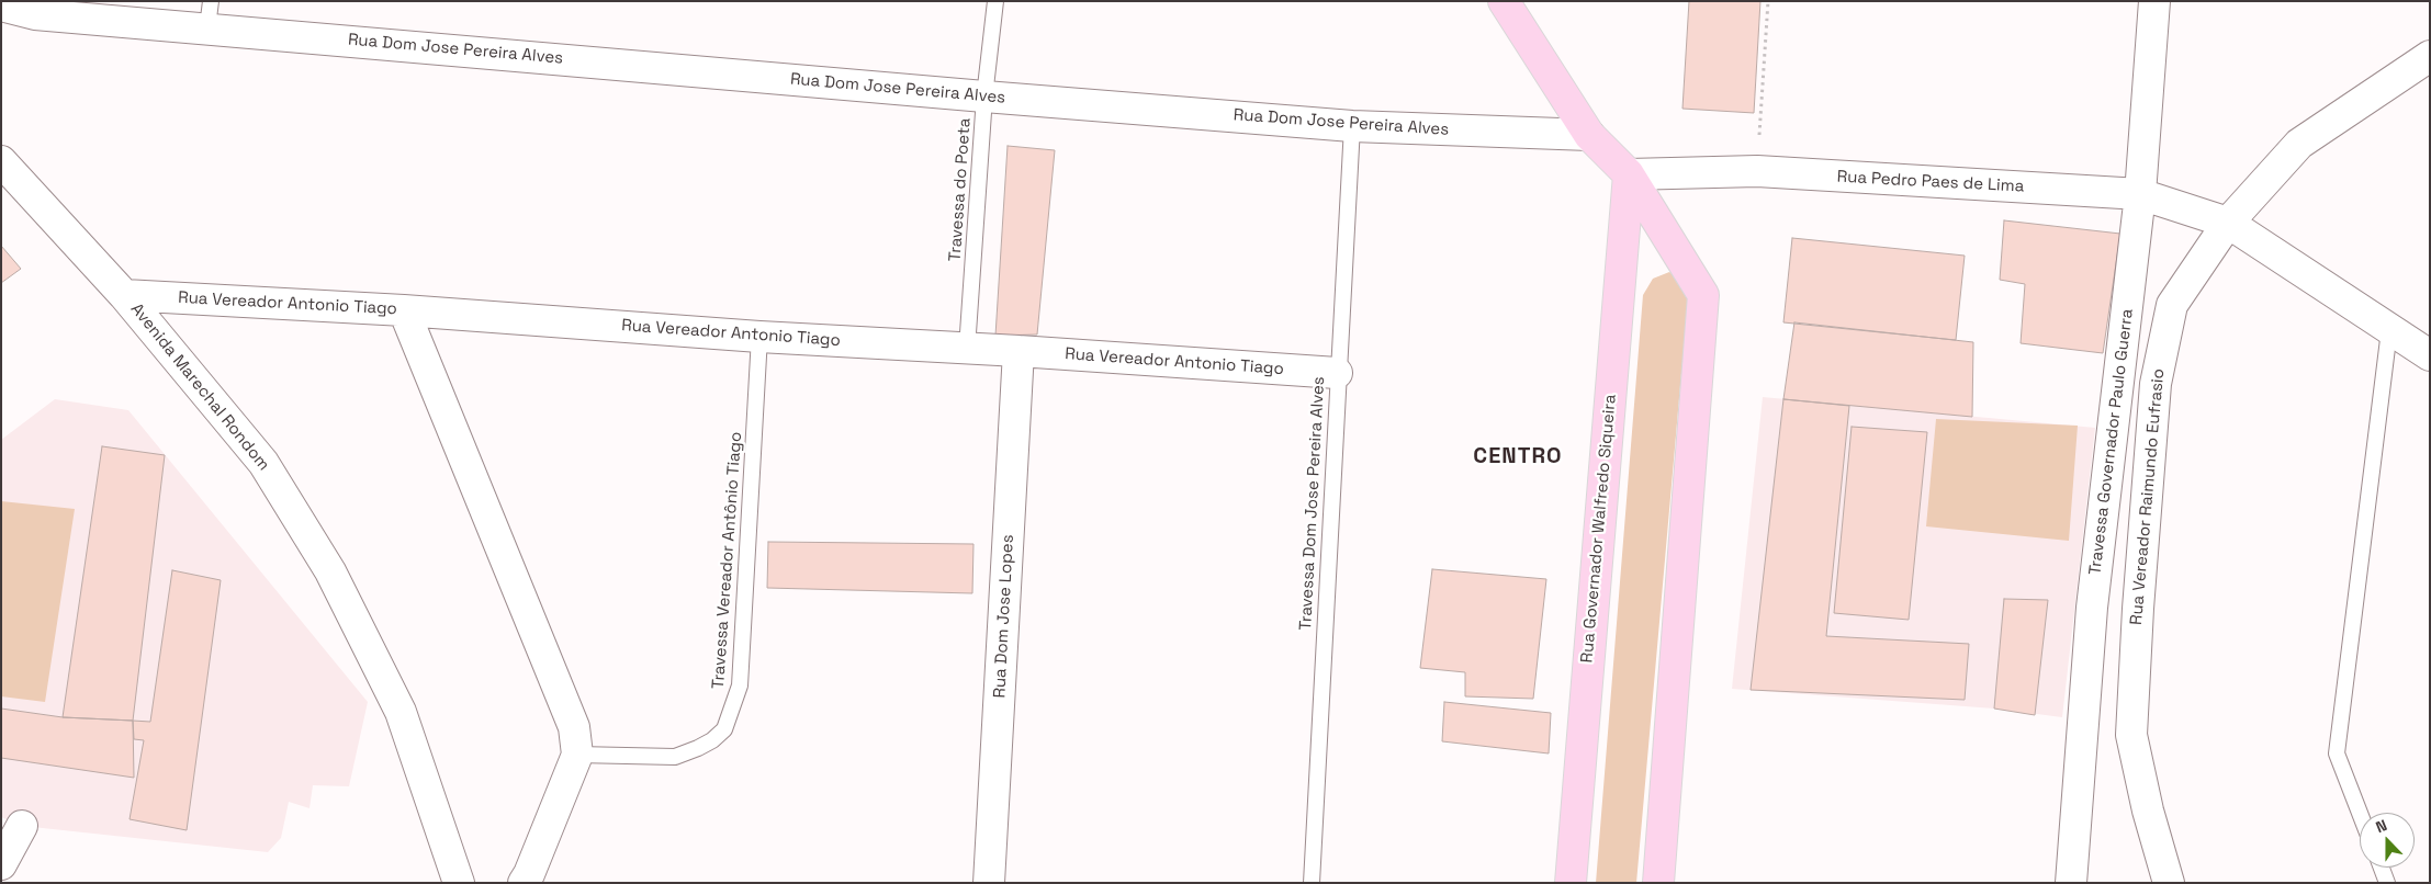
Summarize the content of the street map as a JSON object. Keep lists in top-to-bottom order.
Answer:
{
  "streets": {
    "main road": ["Rua Governador Walfredo Siqueira"],
    "street": [
      "Rua Dom Jose Pereira Alves",
      "Rua Pedro Paes de Lima",
      "Rua Vereador Antonio Tiago",
      "Avenida Marechal Rondom",
      "Travessa Governador Paulo Guerra",
      "Rua Vereador Raimundo Eufrasio",
      "Rua Dom Jose Lopes"
    ],
    "lane": ["Travessa do Poeta", "Travessa Dom Jose Pereira Alves", "Travessa Vereador Antônio Tiago"]
  },
  "crossings": [
    ["Rua Dom Jose Pereira Alves", "Travessa do Poeta"],
    ["Rua Dom Jose Pereira Alves", "Travessa Dom Jose Pereira Alves"],
    ["Rua Pedro Paes de Lima", "Travessa Governador Paulo Guerra"],
    ["Rua Pedro Paes de Lima", "Rua Vereador Raimundo Eufrasio"],
    ["Rua Pedro Paes de Lima", "Rua Governador Walfredo Siqueira"],
    ["Travessa do Poeta", "Rua Vereador Antonio Tiago"],
    ["Rua Vereador Antonio Tiago", "Avenida Marechal Rondom"],
    ["Rua Vereador Antonio Tiago", "Travessa Dom Jose Pereira Alves"],
    ["Rua Vereador Antonio Tiago", "Travessa Vereador Antônio Tiago"],
    ["Rua Vereador Antonio Tiago", "Rua Dom Jose Lopes"]
  ],
  "districts": ["CENTRO"],
  "north": "top"
}
